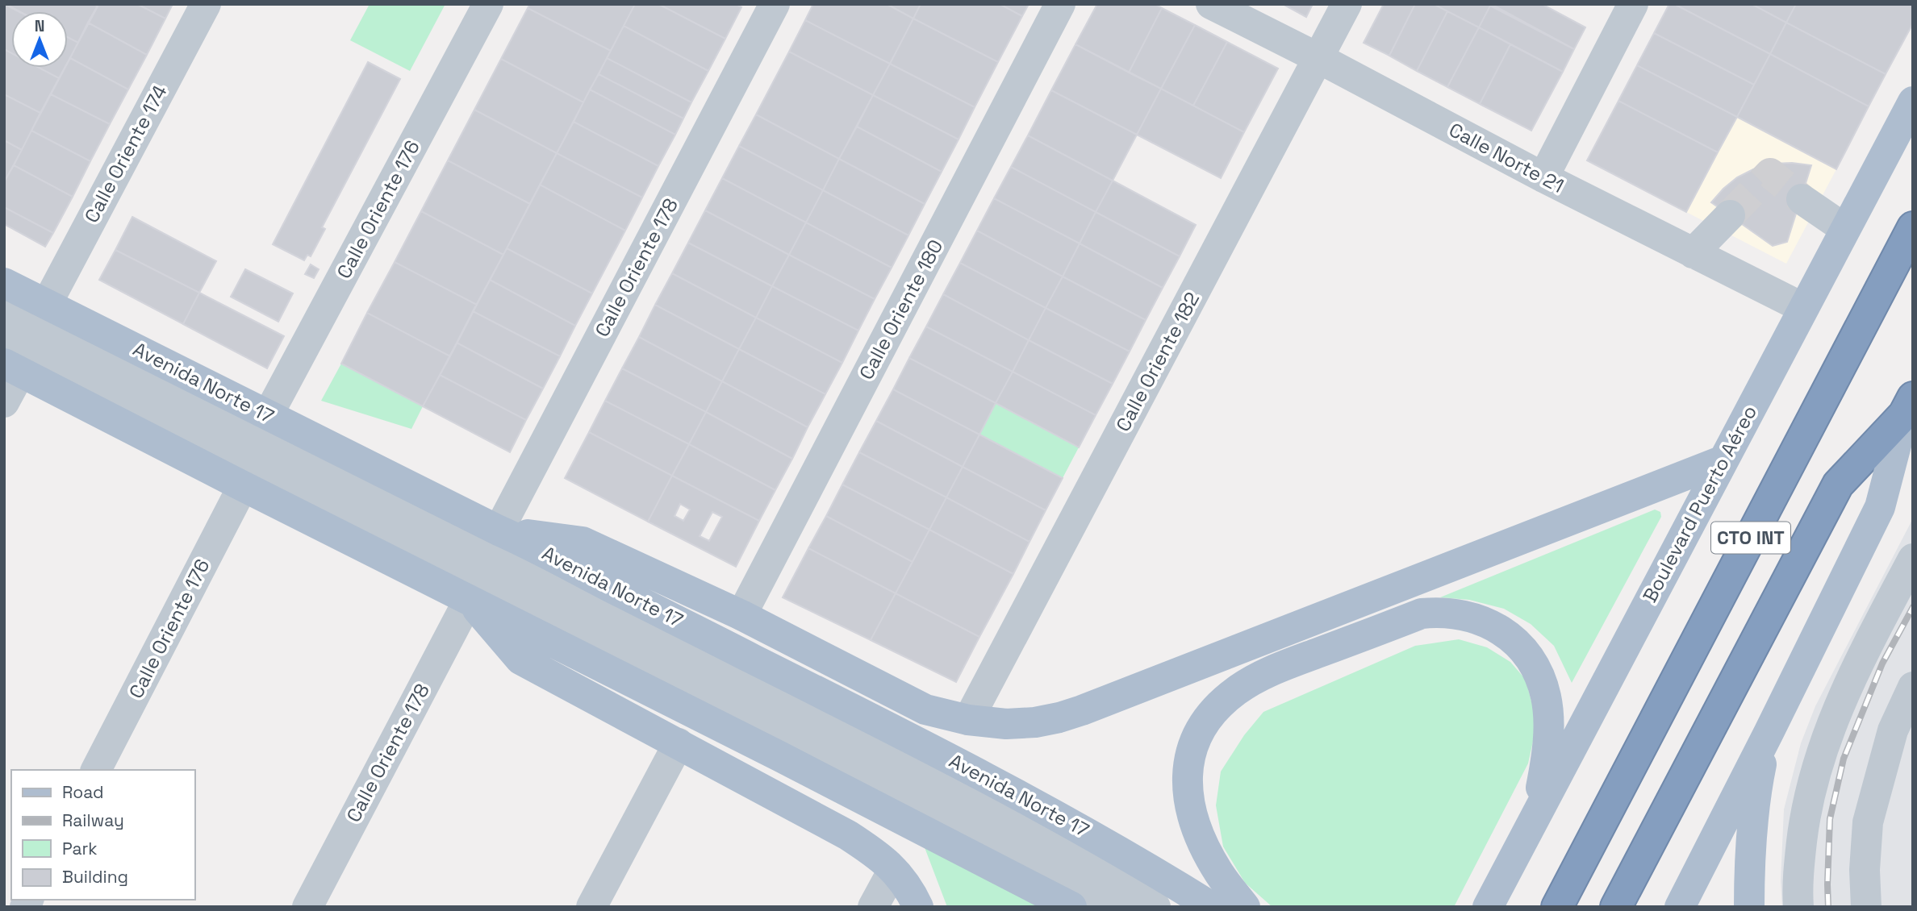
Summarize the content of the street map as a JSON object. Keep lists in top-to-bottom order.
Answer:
{
  "streets": {
    "highway": ["CTO INT"],
    "main road": ["Avenida Norte 17", "Boulevard Puerto Aéreo"],
    "street": [
      "Calle Oriente 174",
      "Calle Norte 21",
      "Calle Oriente 176",
      "Calle Oriente 178",
      "Calle Oriente 180",
      "Calle Oriente 182"
    ]
  },
  "crossings": [
    ["Calle Oriente 174", "Avenida Norte 17"],
    ["Calle Norte 21", "Calle Oriente 182"],
    ["Calle Norte 21", "Boulevard Puerto Aéreo"],
    ["Calle Oriente 176", "Avenida Norte 17"],
    ["Calle Oriente 178", "Avenida Norte 17"]
  ],
  "legend": [
    "Road",
    "Railway",
    "Park",
    "Building"
  ],
  "north": "top"
}
